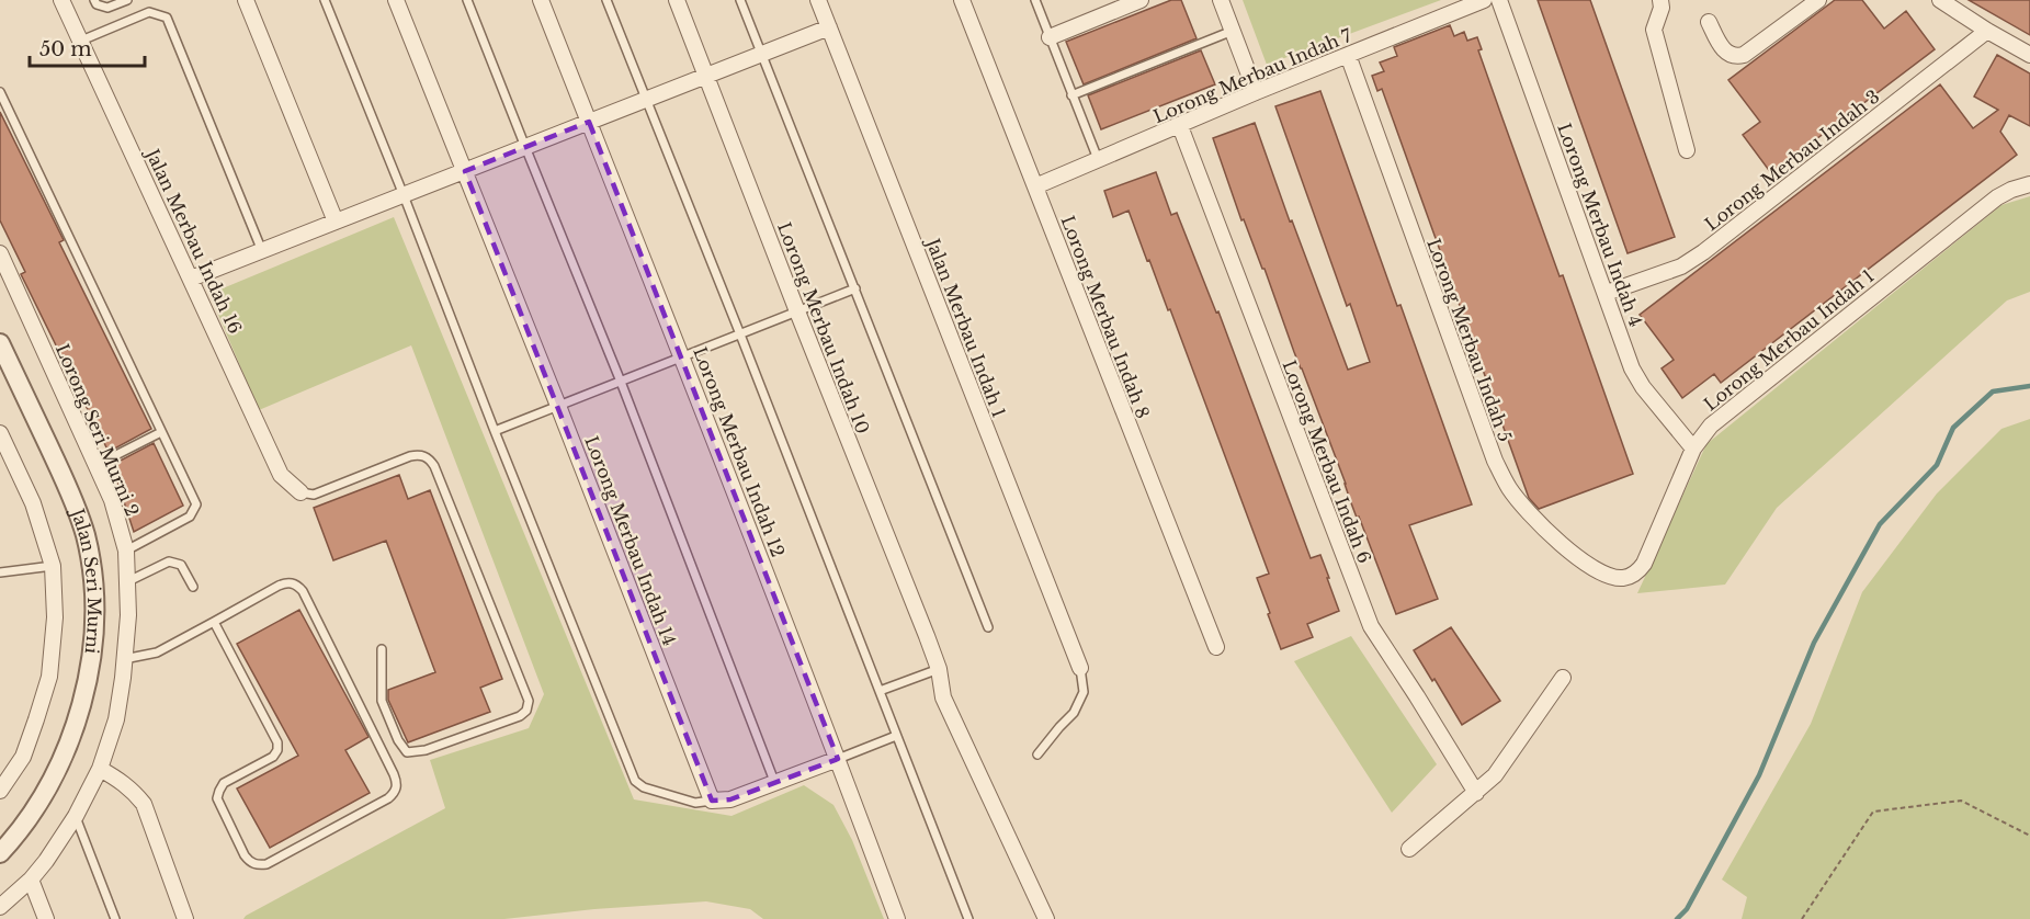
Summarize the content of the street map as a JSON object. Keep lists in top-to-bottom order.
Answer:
{
  "streets": {
    "street": [
      "Lorong Merbau Indah 7",
      "Lorong Merbau Indah 3",
      "Lorong Merbau Indah 4",
      "Jalan Merbau Indah 16",
      "Lorong Merbau Indah 8",
      "Lorong Merbau Indah 10",
      "Jalan Merbau Indah 1",
      "Lorong Merbau Indah 5",
      "Lorong Merbau Indah 1",
      "Lorong Seri Murni 2",
      "Lorong Merbau Indah 12",
      "Lorong Merbau Indah 6",
      "Lorong Merbau Indah 14",
      "Jalan Seri Murni"
    ]
  },
  "crossings": [
    ["Lorong Merbau Indah 7", "Lorong Merbau Indah 8"],
    ["Lorong Merbau Indah 7", "Lorong Merbau Indah 5"],
    ["Lorong Merbau Indah 7", "Lorong Merbau Indah 6"],
    ["Lorong Merbau Indah 3", "Lorong Merbau Indah 4"],
    ["Lorong Merbau Indah 4", "Lorong Merbau Indah 1"],
    ["Lorong Merbau Indah 5", "Lorong Merbau Indah 1"]
  ],
  "scale_bar": "50 m"
}
